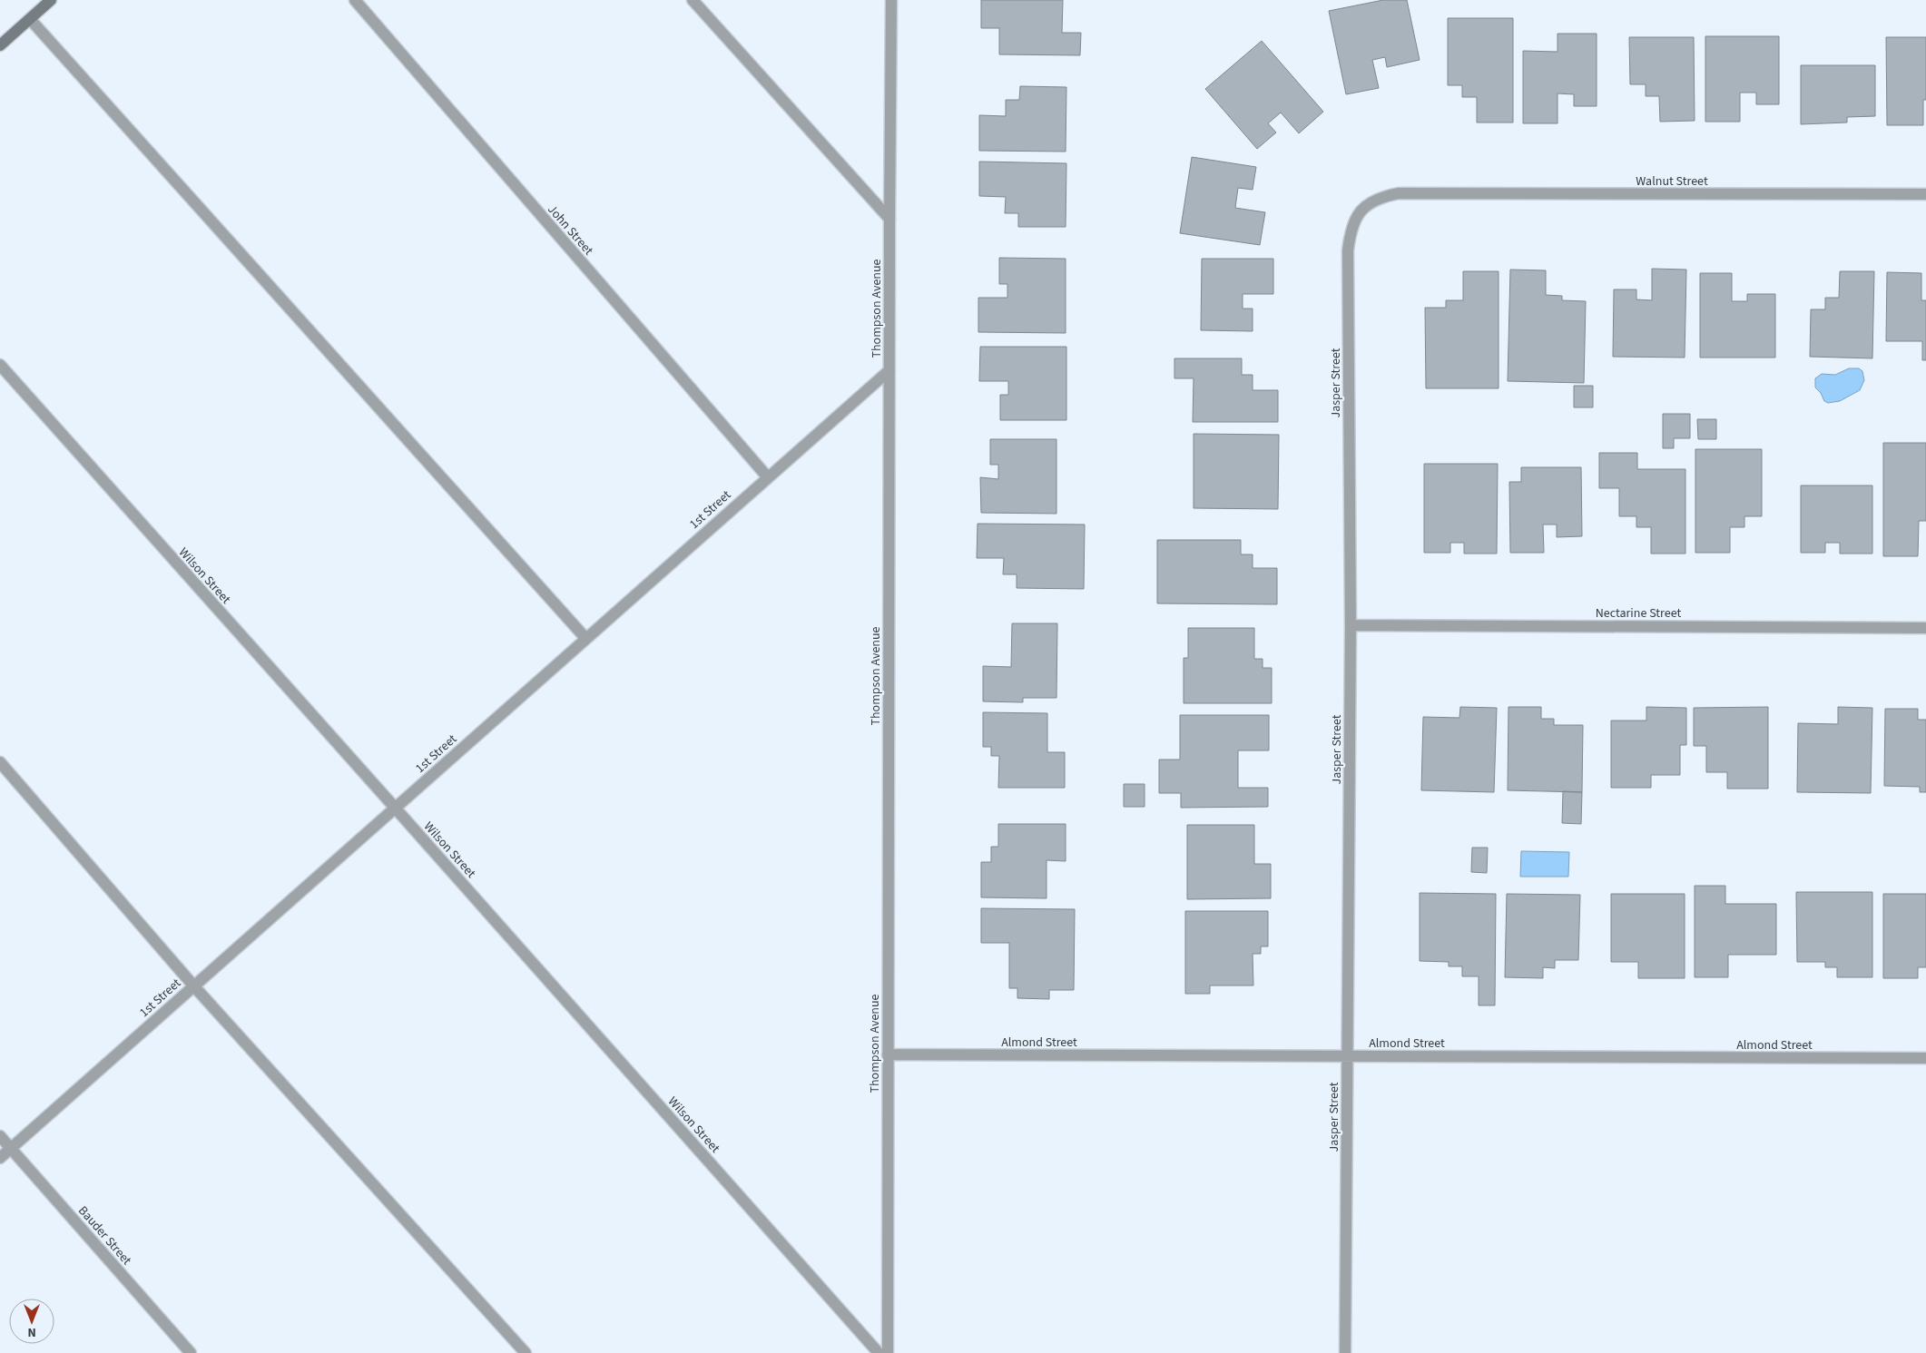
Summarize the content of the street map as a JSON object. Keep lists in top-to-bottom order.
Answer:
{
  "streets": {
    "street": [
      "Walnut Street",
      "John Street",
      "Thompson Avenue",
      "Jasper Street",
      "1st Street",
      "Wilson Street",
      "Nectarine Street",
      "Almond Street",
      "Bauder Street"
    ]
  },
  "crossings": [
    ["Walnut Street", "Jasper Street"],
    ["John Street", "1st Street"],
    ["Thompson Avenue", "1st Street"],
    ["Thompson Avenue", "Almond Street"],
    ["Jasper Street", "Nectarine Street"],
    ["Jasper Street", "Almond Street"],
    ["1st Street", "Wilson Street"],
    ["1st Street", "Bauder Street"]
  ],
  "north": "bottom"
}
